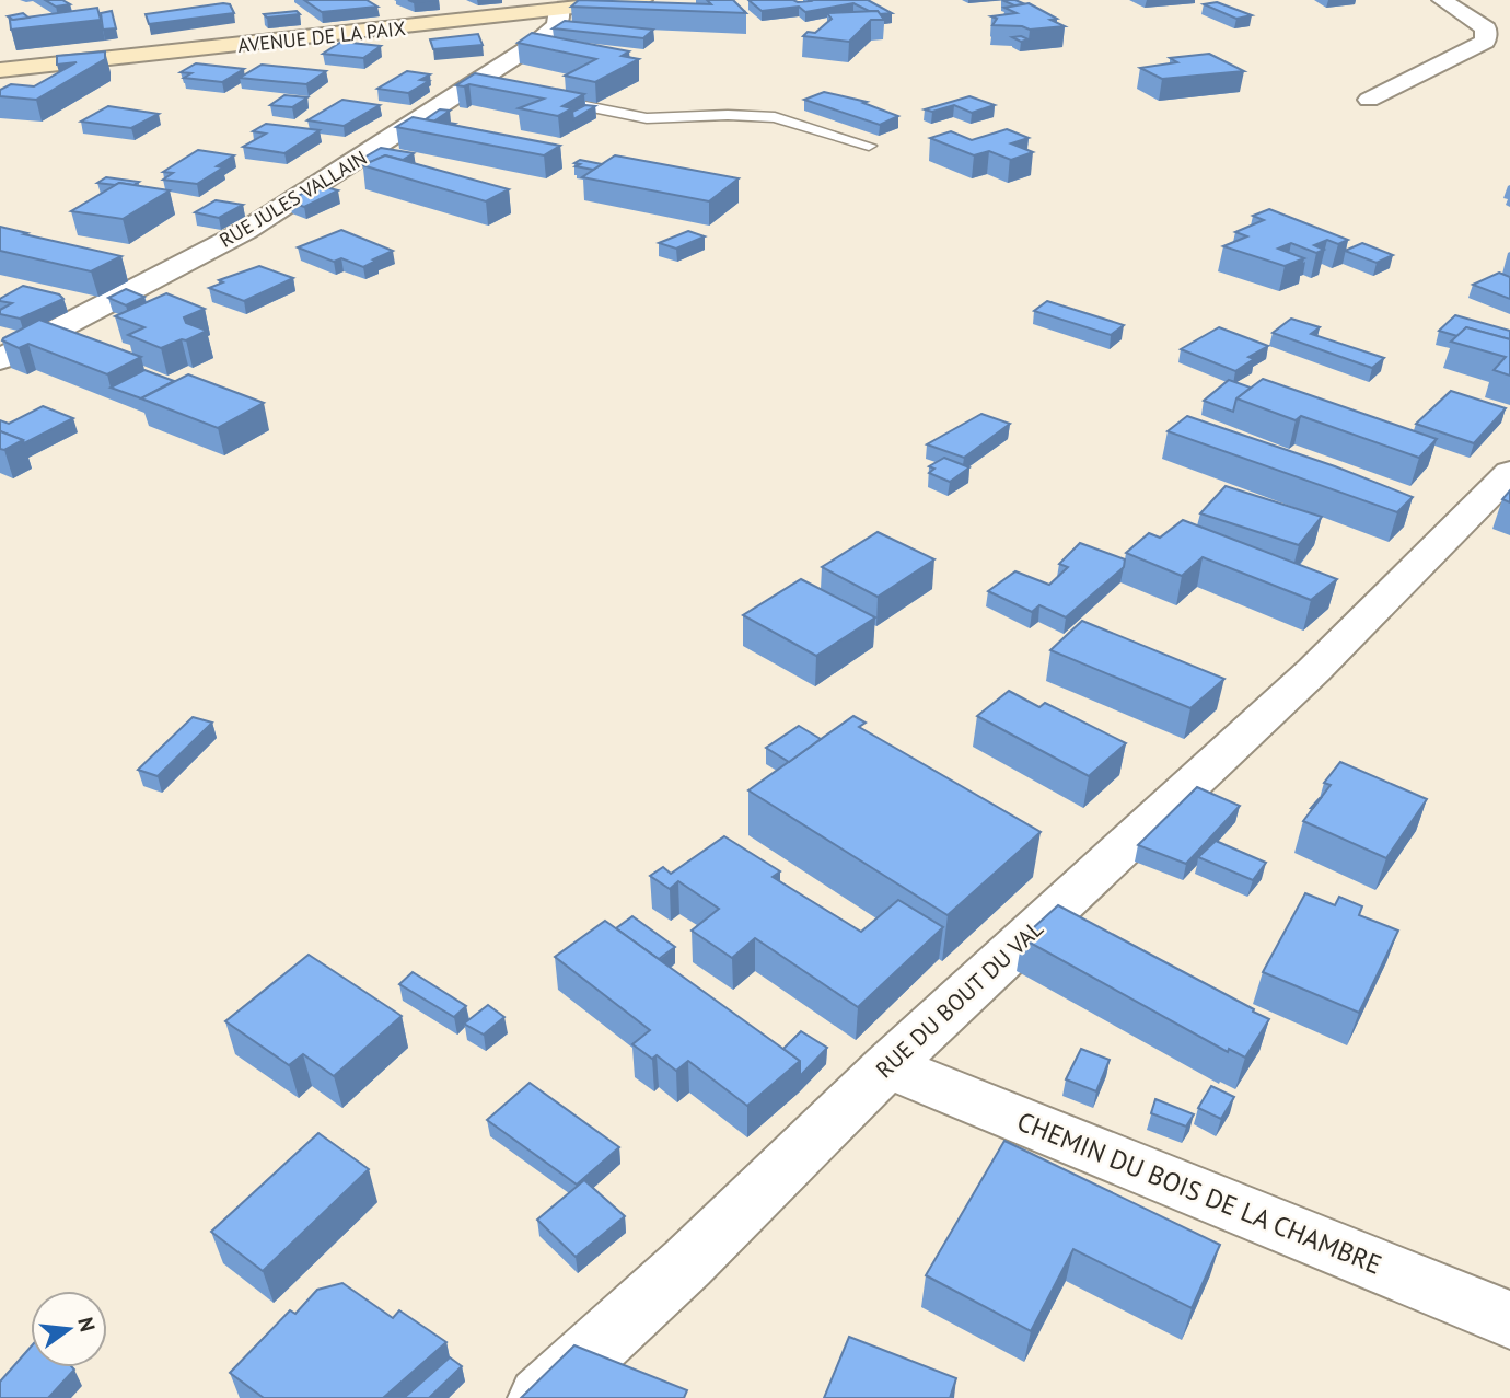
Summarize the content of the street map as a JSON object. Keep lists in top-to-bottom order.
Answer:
{
  "streets": {
    "main road": ["AVENUE DE LA PAIX"],
    "street": ["RUE JULES VALLAIN", "RUE DU BOUT DU VAL", "CHEMIN DU BOIS DE LA CHAMBRE"]
  },
  "crossings": [
    ["AVENUE DE LA PAIX", "RUE JULES VALLAIN"],
    ["RUE DU BOUT DU VAL", "CHEMIN DU BOIS DE LA CHAMBRE"]
  ],
  "north": "right"
}
